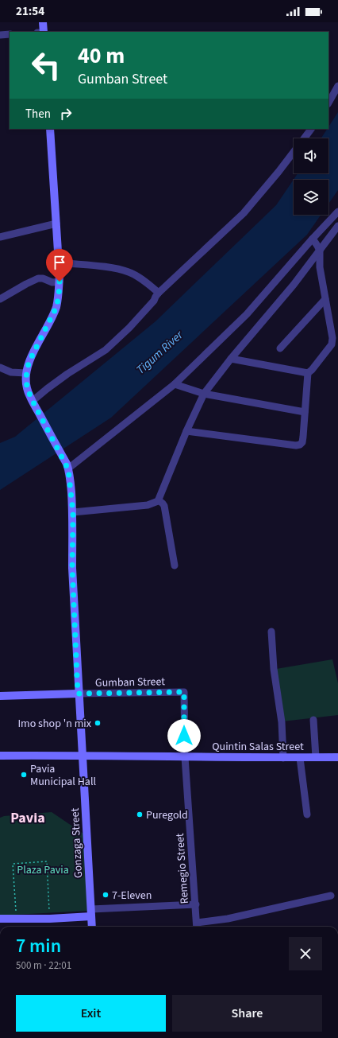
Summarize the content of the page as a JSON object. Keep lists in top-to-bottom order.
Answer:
{
  "streets": {
    "street": [
      "Gumban Street",
      "Quintin Salas Street",
      "Gonzaga Street",
      "Remegio Street"
    ]
  },
  "crossings": [
    ["Gumban Street", "Gonzaga Street"],
    ["Gumban Street", "Remegio Street"],
    ["Quintin Salas Street", "Gonzaga Street"],
    ["Quintin Salas Street", "Remegio Street"]
  ],
  "districts": ["Pavia"],
  "water": ["Tigum River"],
  "parks": ["Plaza Pavia"],
  "places": [
    "Imo shop 'n mix",
    "Pavia Municipal Hall",
    "Puregold",
    "7-Eleven"
  ],
  "page": {
    "status": "21:54",
    "turn": ["40 m", "Gumban Street"],
    "then": "Then",
    "heading": ["7 min", "500 m · 22:01"],
    "buttons": ["Exit", "Share"]
  }
}
